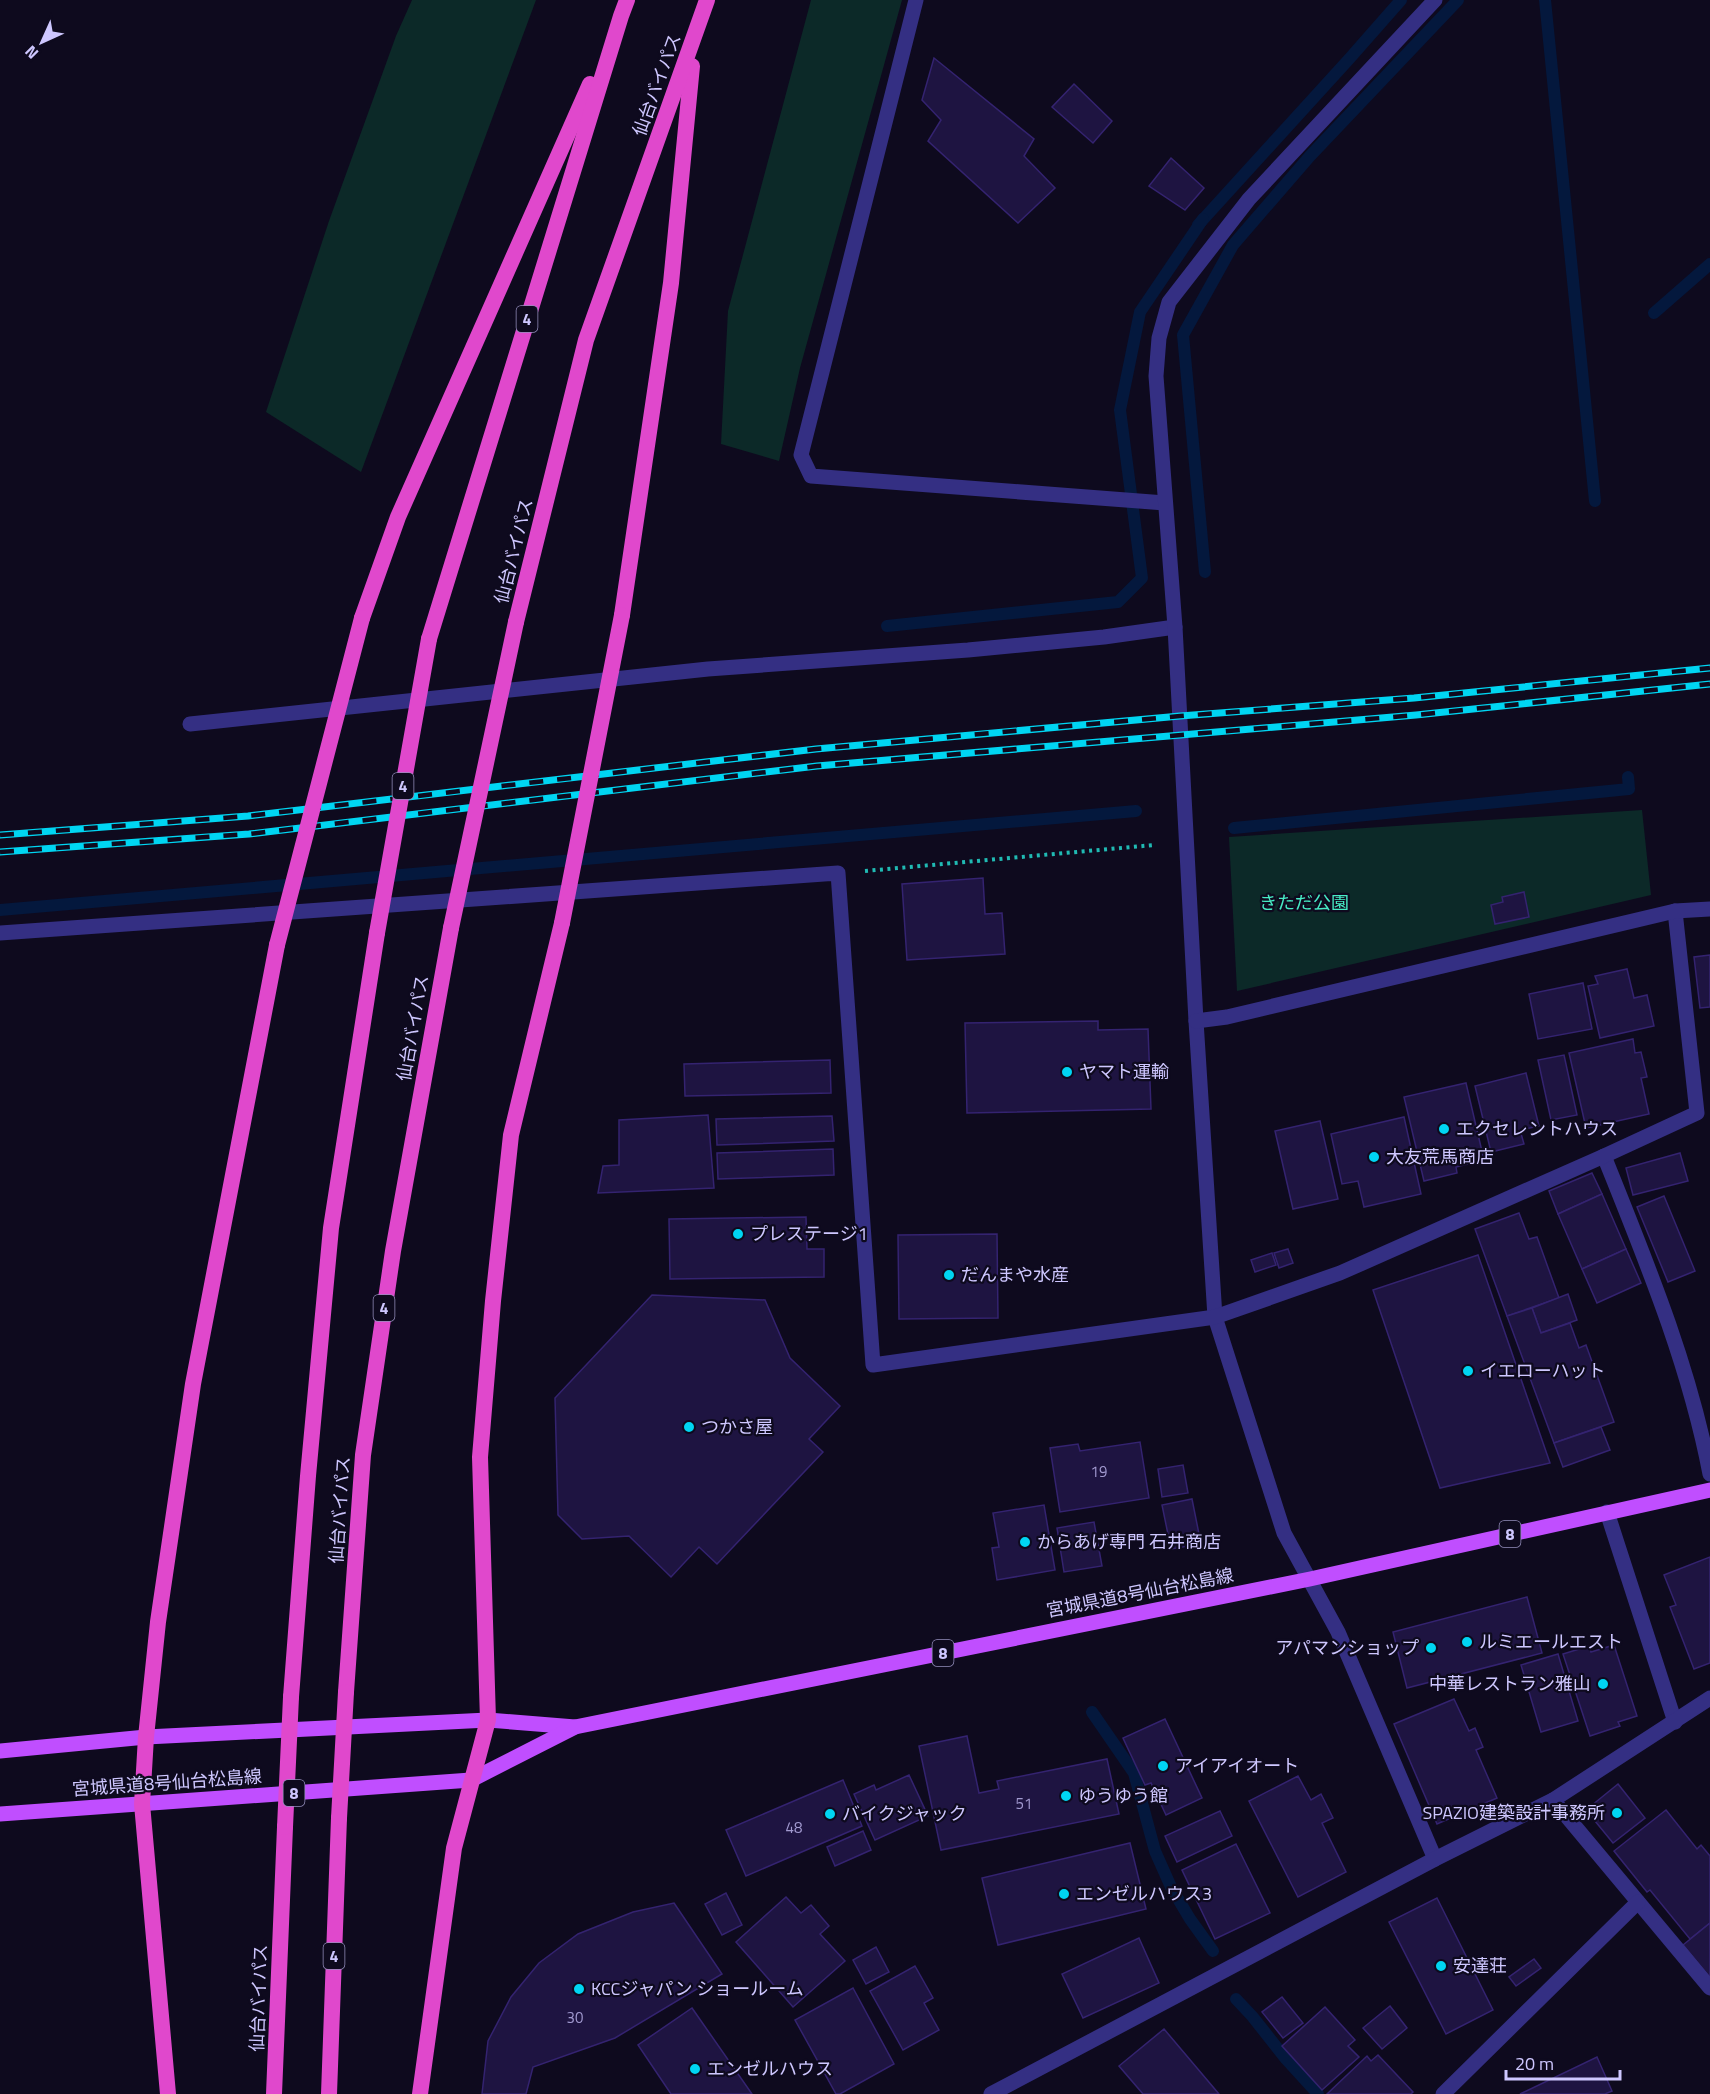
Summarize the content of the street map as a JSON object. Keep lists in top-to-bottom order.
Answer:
{
  "streets": {
    "highway": ["仙台バイパス", "4"],
    "main road": ["8", "宮城県道8号仙台松島線"]
  },
  "parks": ["きただ公園"],
  "places": [
    "ヤマト運輸",
    "エクセレントハウス",
    "大友荒馬商店",
    "プレステージ1",
    "だんまや水産",
    "イエローハット",
    "つかさ屋",
    "からあげ専門 石井商店",
    "ルミエールエスト",
    "アパマンショップ",
    "中華レストラン雅山",
    "アイアイオート",
    "ゆうゆう館",
    "SPAZIO建築設計事務所",
    "バイクジャック",
    "エンゼルハウス3",
    "安達荘",
    "KCCジャパン ショールーム",
    "エンゼルハウス"
  ],
  "house_numbers": [
    "19",
    "51",
    "48",
    "30"
  ],
  "scale_bar": "20 m",
  "north": "bottom left"
}
